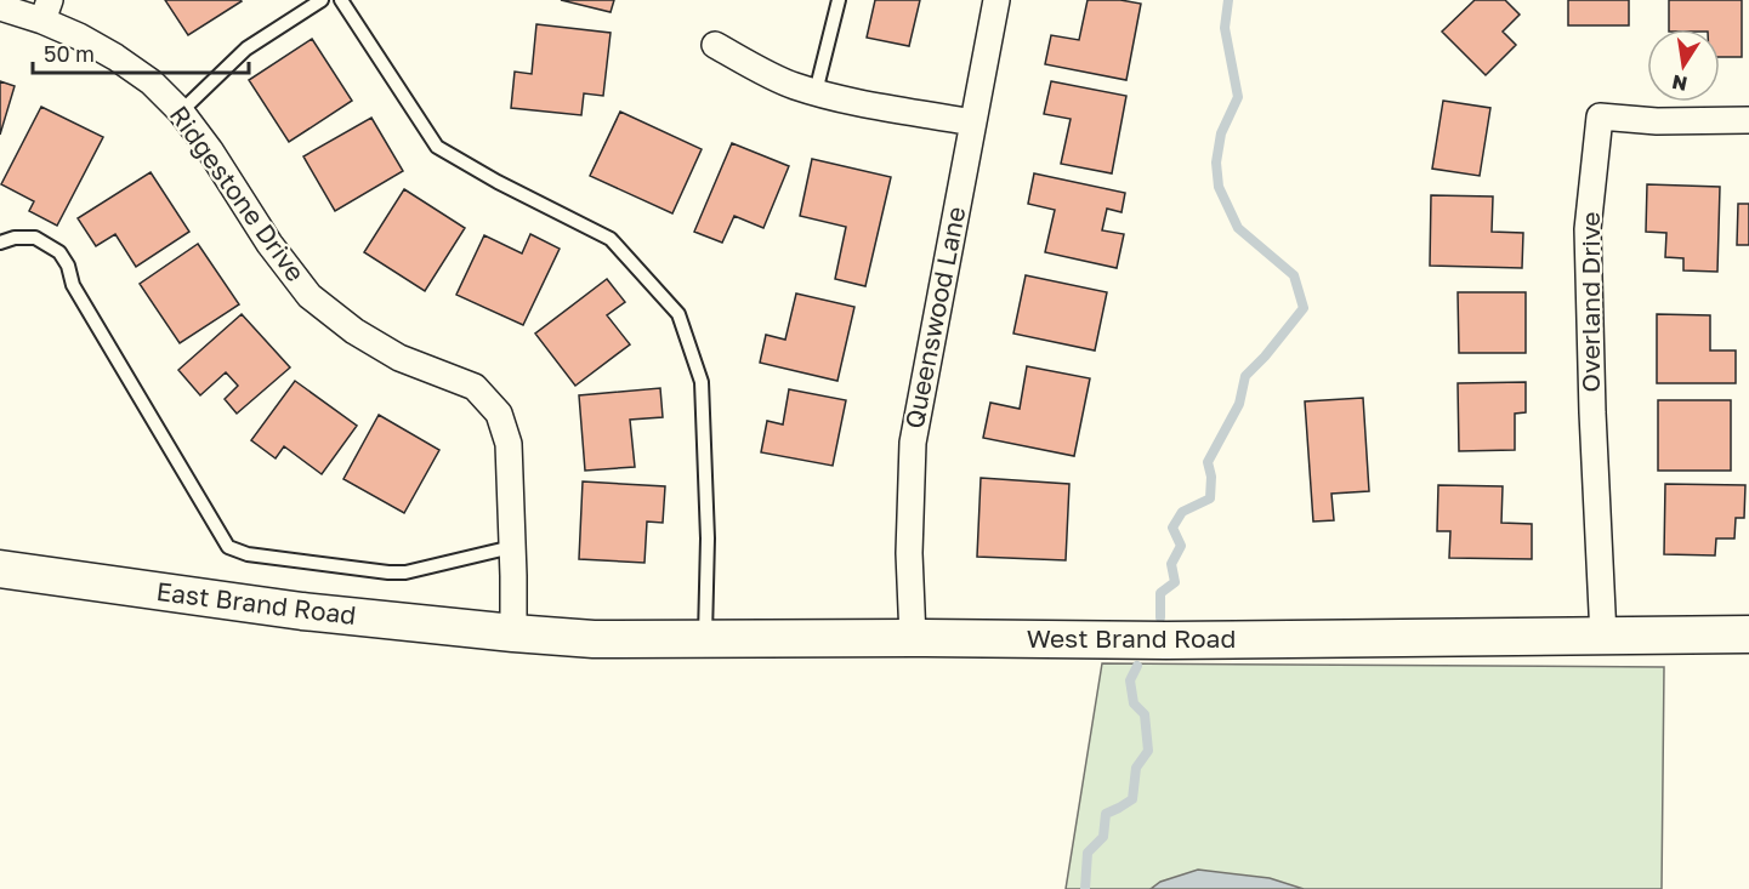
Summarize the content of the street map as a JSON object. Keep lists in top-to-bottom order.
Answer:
{
  "streets": {
    "street": [
      "Ridgestone Drive",
      "Overland Drive",
      "Queenswood Lane",
      "East Brand Road",
      "West Brand Road"
    ]
  },
  "crossings": [
    ["Ridgestone Drive", "East Brand Road"],
    ["Ridgestone Drive", "West Brand Road"],
    ["Overland Drive", "West Brand Road"],
    ["Queenswood Lane", "West Brand Road"],
    ["East Brand Road", "West Brand Road"]
  ],
  "scale_bar": "50 m",
  "north": "bottom"
}
